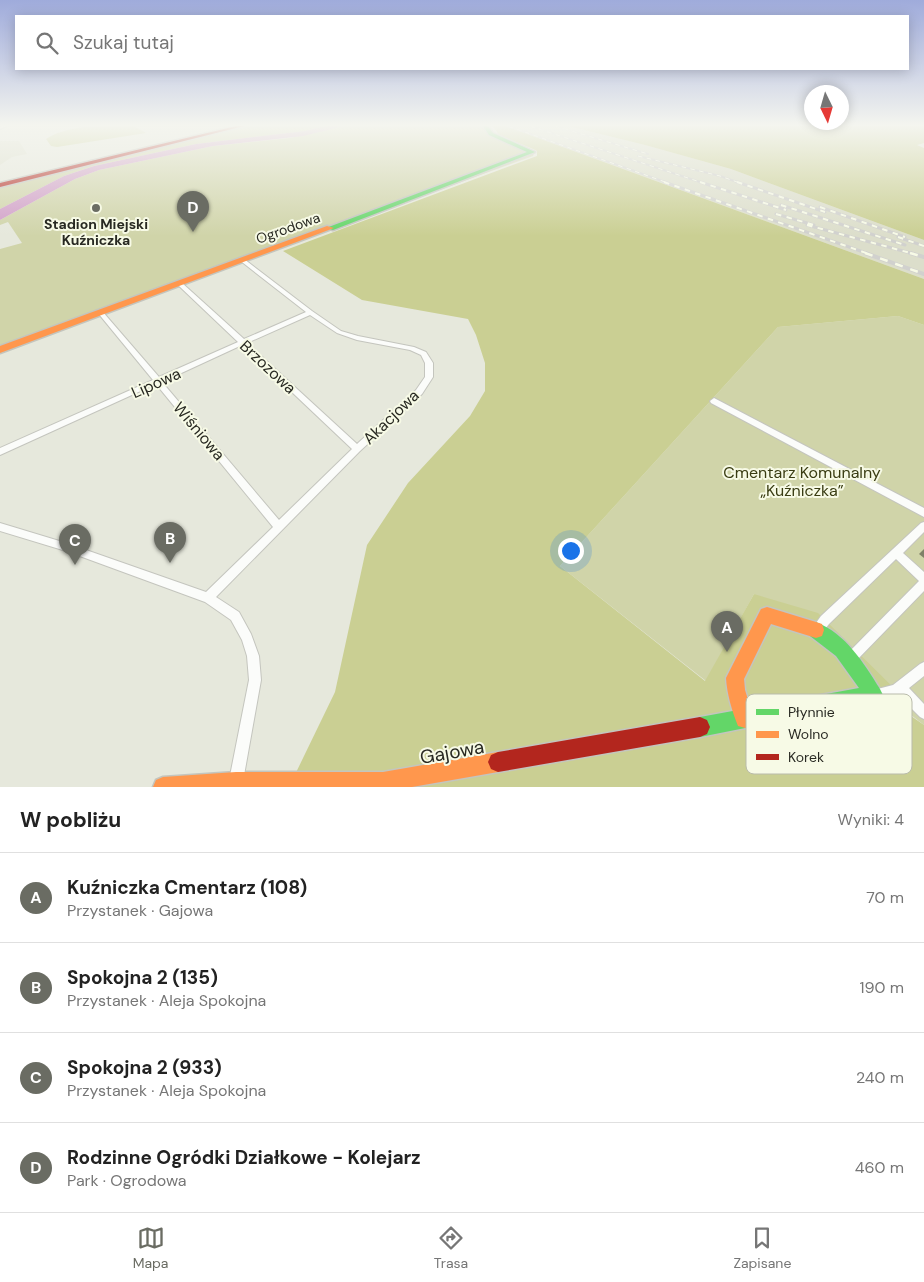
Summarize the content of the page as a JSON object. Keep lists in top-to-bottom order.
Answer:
{
  "streets": {
    "street": [
      "Ogrodowa",
      "Brzozowa",
      "Lipowa",
      "Akacjowa",
      "Wiśniowa",
      "Gajowa"
    ]
  },
  "crossings": [
    ["Ogrodowa", "Brzozowa"],
    ["Ogrodowa", "Akacjowa"],
    ["Ogrodowa", "Wiśniowa"],
    ["Brzozowa", "Lipowa"],
    ["Brzozowa", "Akacjowa"],
    ["Lipowa", "Akacjowa"],
    ["Lipowa", "Wiśniowa"],
    ["Akacjowa", "Wiśniowa"]
  ],
  "parks": ["Cmentarz Komunalny „Kuźniczka”"],
  "places": ["Stadion Miejski Kuźniczka"],
  "legend": ["Płynnie", "Wolno", "Korek"],
  "north": "bottom",
  "page": {
    "search": "Szukaj tutaj",
    "pins": [
      "D",
      "B",
      "C",
      "A"
    ],
    "heading": ["W pobliżu", "Wyniki: 4"],
    "list": [
      {
        "mark": "A",
        "name": "Kuźniczka Cmentarz (108)",
        "note": "Przystanek · Gajowa",
        "value": "70 m"
      },
      {
        "mark": "B",
        "name": "Spokojna 2 (135)",
        "note": "Przystanek · Aleja Spokojna",
        "value": "190 m"
      },
      {
        "mark": "C",
        "name": "Spokojna 2 (933)",
        "note": "Przystanek · Aleja Spokojna",
        "value": "240 m"
      },
      {
        "mark": "D",
        "name": "Rodzinne Ogródki Działkowe - Kolejarz",
        "note": "Park · Ogrodowa",
        "value": "460 m"
      }
    ],
    "nav": ["Mapa", "Trasa", "Zapisane"]
  }
}
